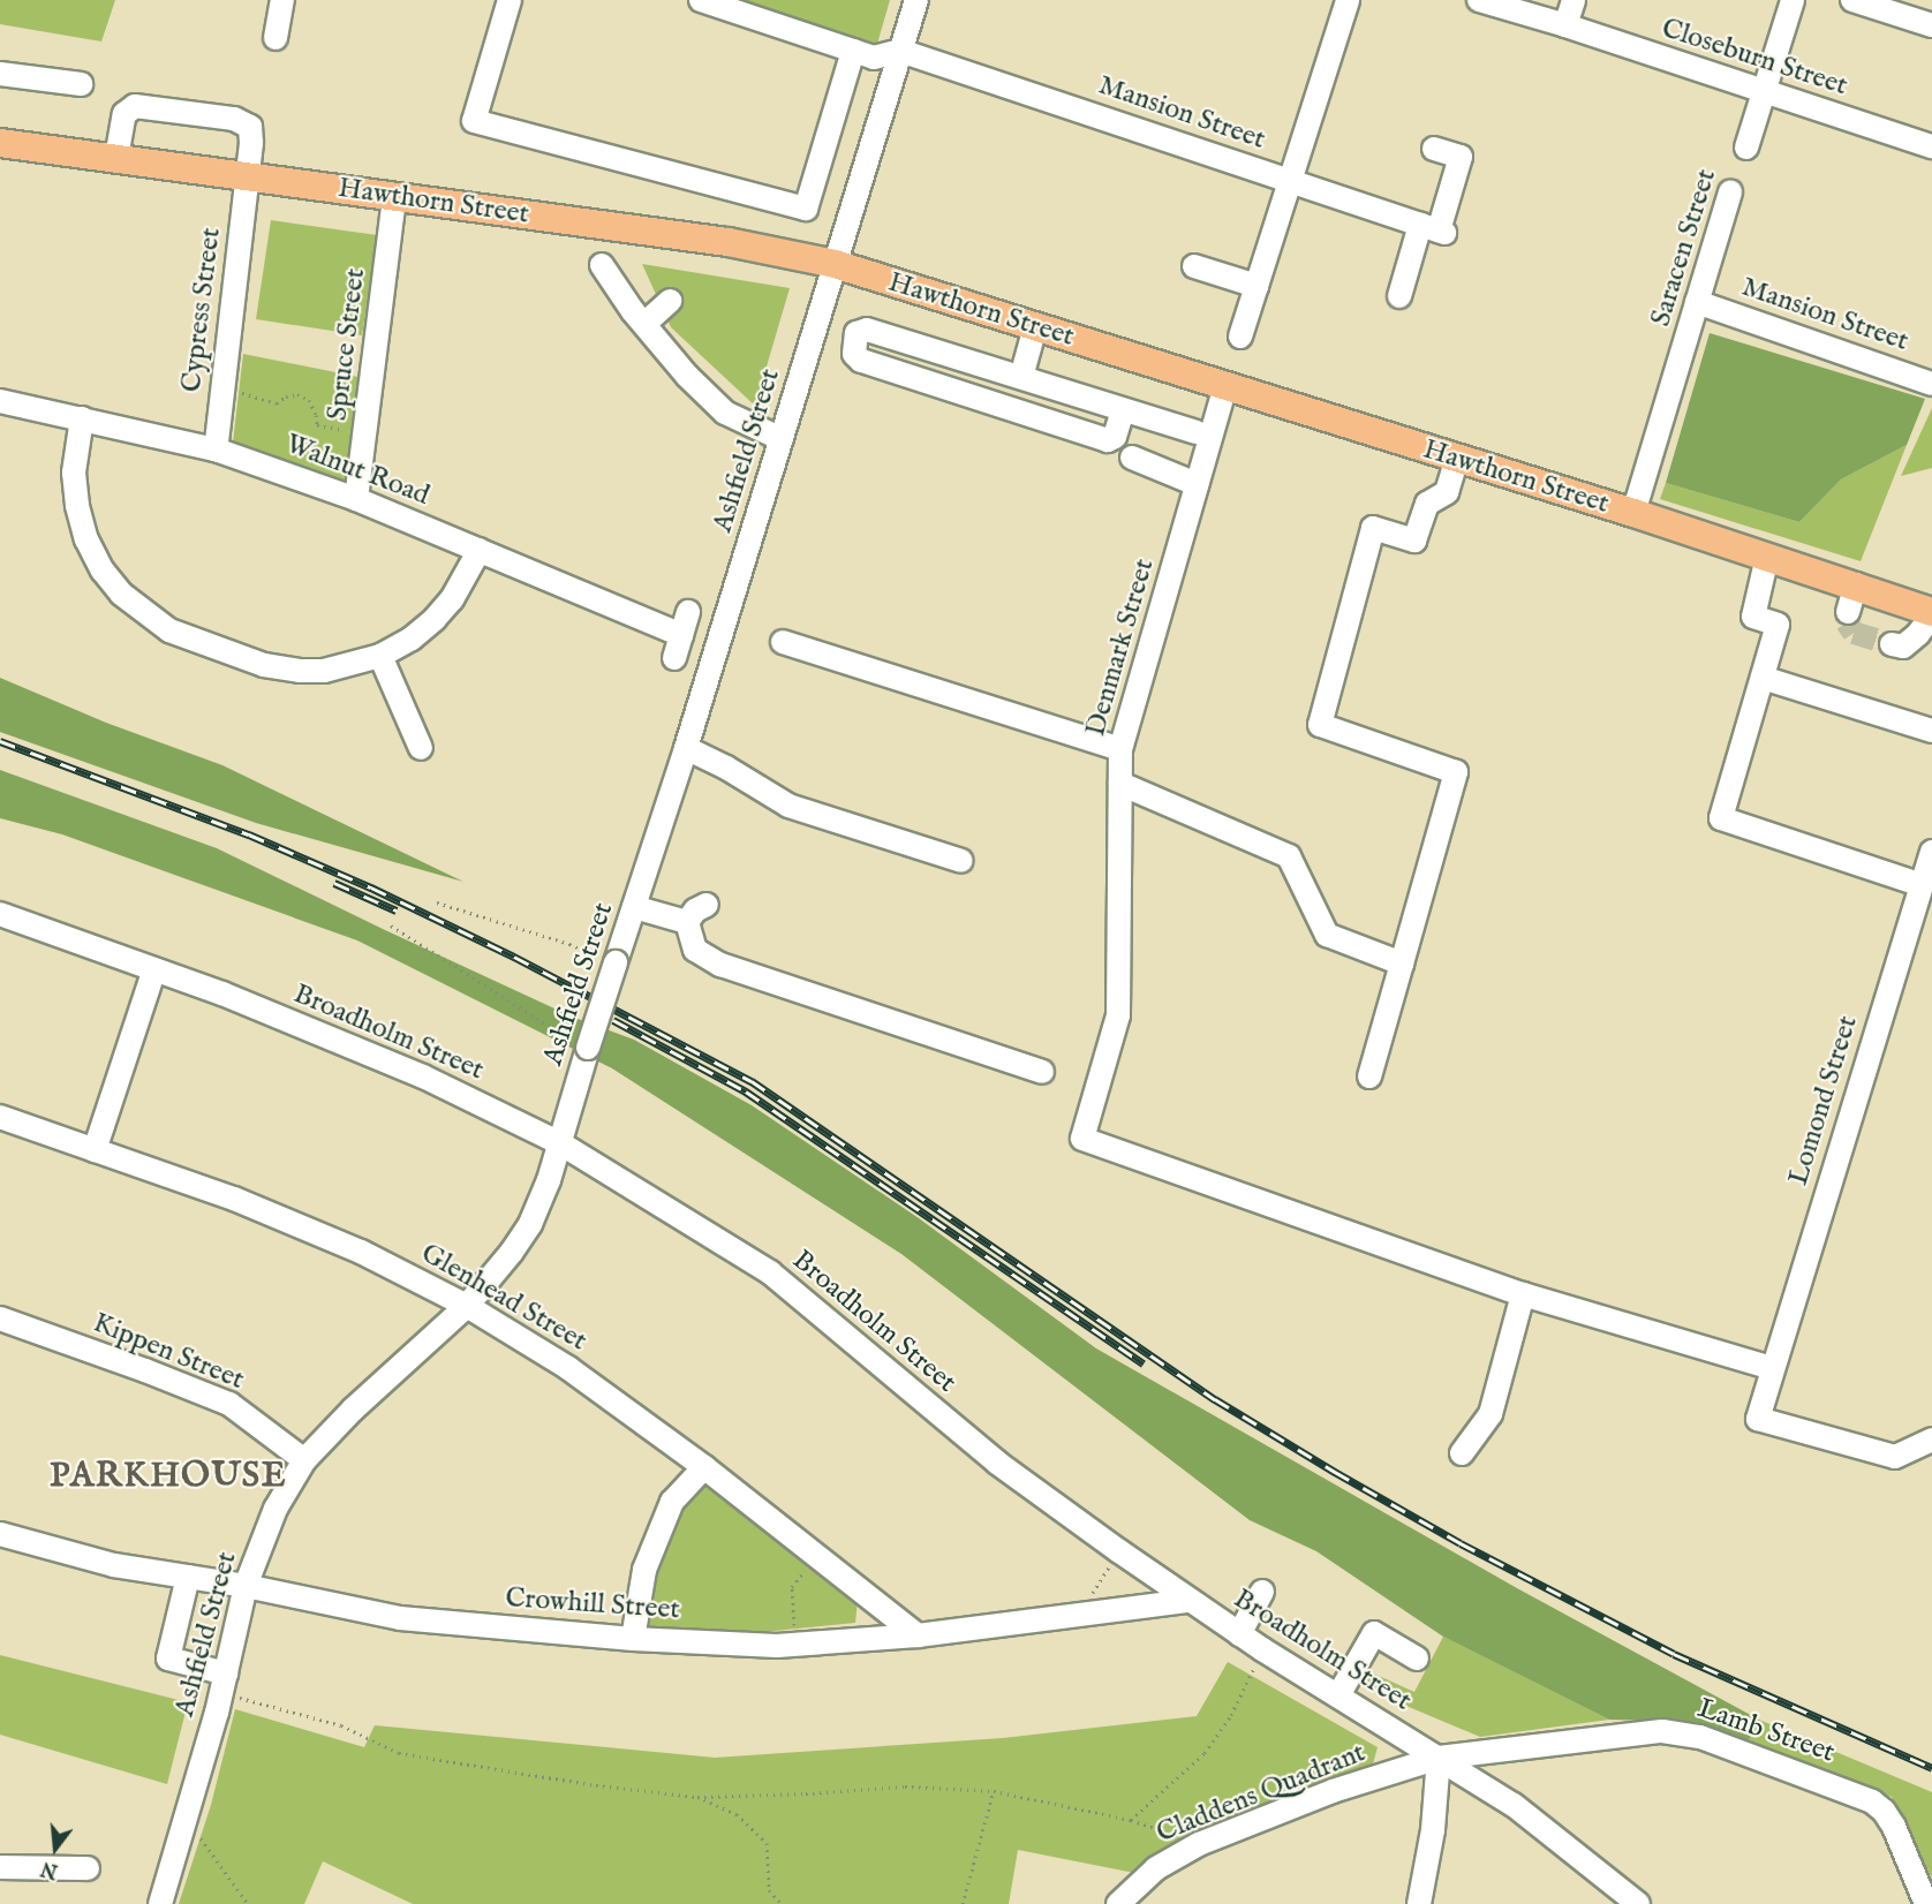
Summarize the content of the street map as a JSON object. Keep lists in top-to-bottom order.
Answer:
{
  "streets": {
    "main road": ["Hawthorn Street"],
    "street": [
      "Closeburn Street",
      "Mansion Street",
      "Saracen Street",
      "Cypress Street",
      "Spruce Street",
      "Ashfield Street",
      "Walnut Road",
      "Denmark Street",
      "Broadholm Street",
      "Lomond Street",
      "Glenhead Street",
      "Kippen Street",
      "Crowhill Street",
      "Lamb Street",
      "Claddens Quadrant"
    ]
  },
  "crossings": [
    ["Closeburn Street", "Saracen Street"],
    ["Mansion Street", "Saracen Street"],
    ["Mansion Street", "Ashfield Street"],
    ["Hawthorn Street", "Saracen Street"],
    ["Hawthorn Street", "Cypress Street"],
    ["Hawthorn Street", "Spruce Street"],
    ["Hawthorn Street", "Ashfield Street"],
    ["Hawthorn Street", "Denmark Street"],
    ["Cypress Street", "Walnut Road"],
    ["Spruce Street", "Walnut Road"],
    ["Ashfield Street", "Broadholm Street"],
    ["Ashfield Street", "Glenhead Street"],
    ["Ashfield Street", "Kippen Street"],
    ["Ashfield Street", "Crowhill Street"],
    ["Broadholm Street", "Crowhill Street"],
    ["Broadholm Street", "Lamb Street"],
    ["Broadholm Street", "Claddens Quadrant"],
    ["Glenhead Street", "Crowhill Street"],
    ["Lamb Street", "Claddens Quadrant"]
  ],
  "districts": ["PARKHOUSE"],
  "north": "bottom"
}
